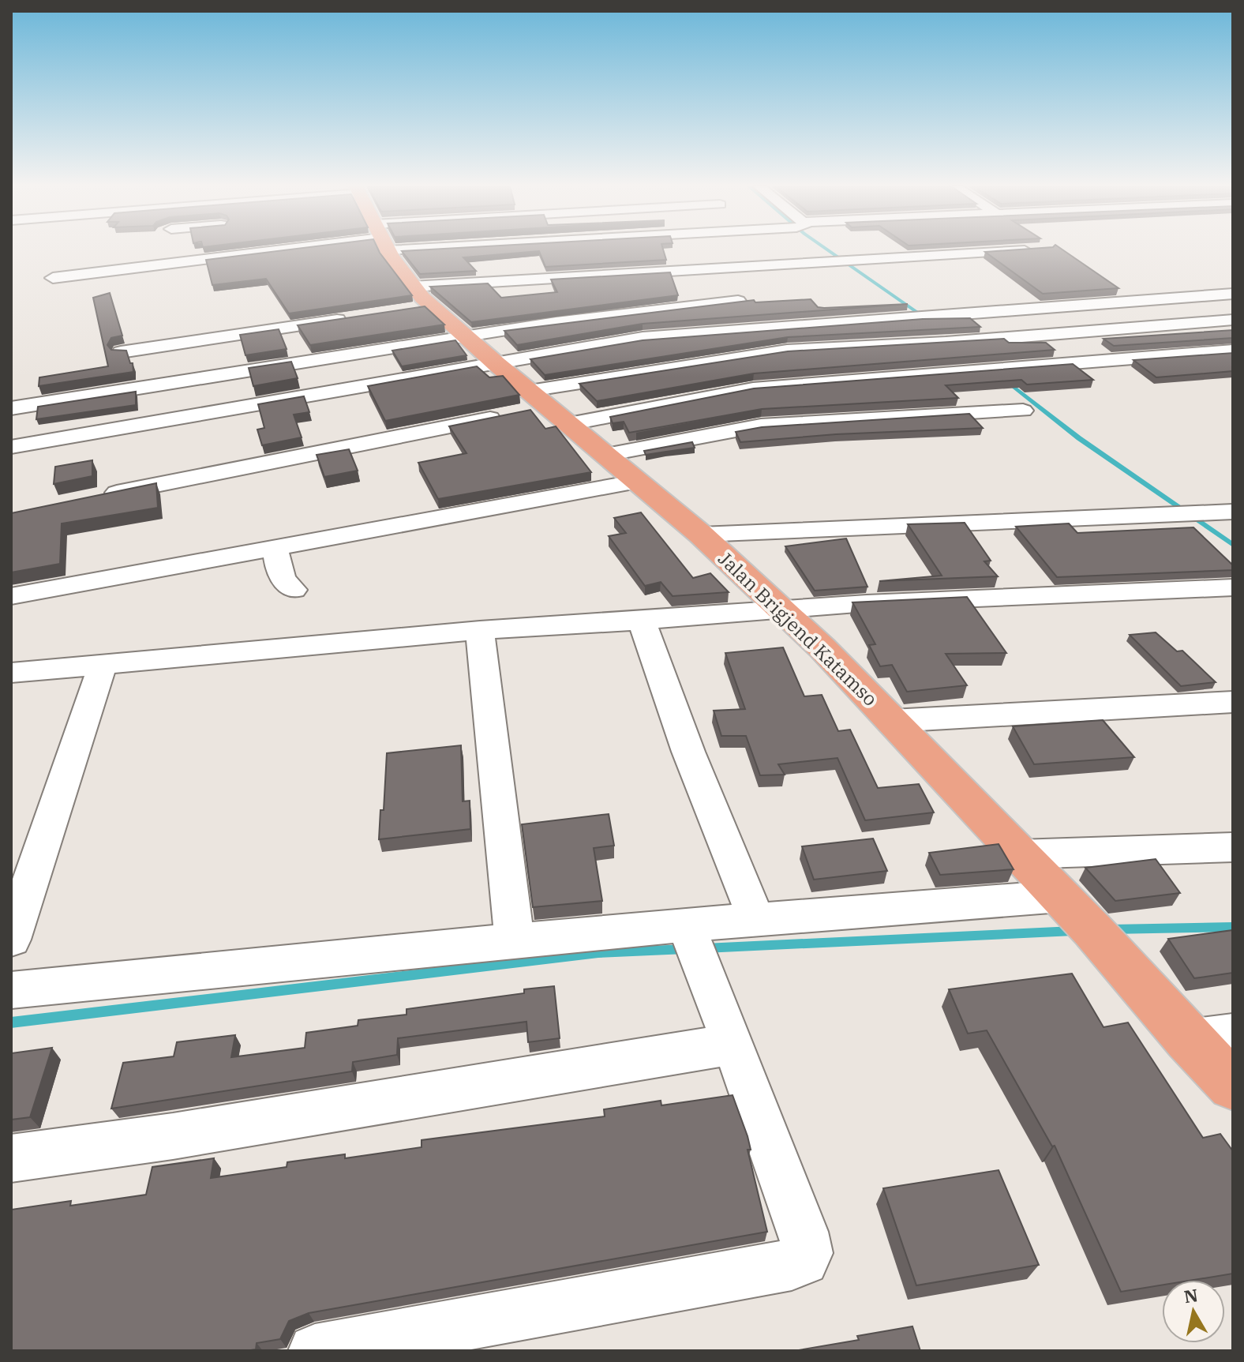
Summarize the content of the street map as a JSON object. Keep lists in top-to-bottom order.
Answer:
{
  "streets": {
    "highway": ["Jalan Brigjend Katamso"]
  },
  "north": "top"
}
